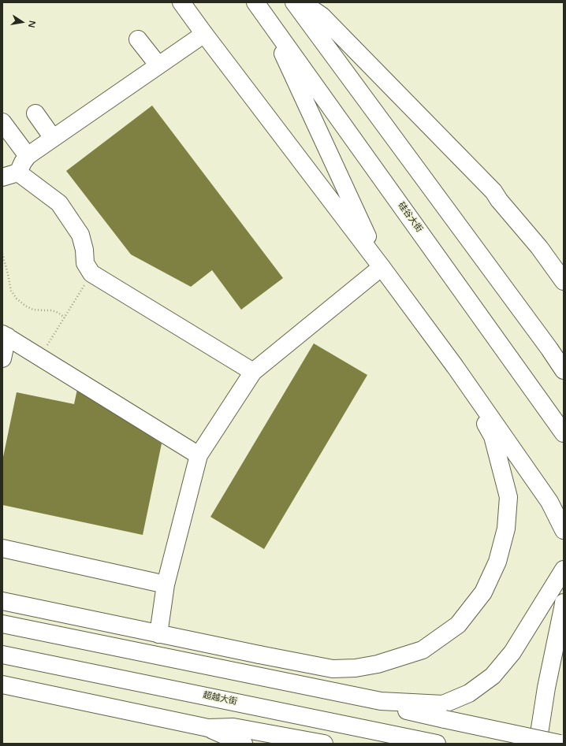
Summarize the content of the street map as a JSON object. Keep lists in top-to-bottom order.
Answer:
{
  "streets": {
    "main road": ["硅谷大街", "超越大街"]
  },
  "north": "right"
}
